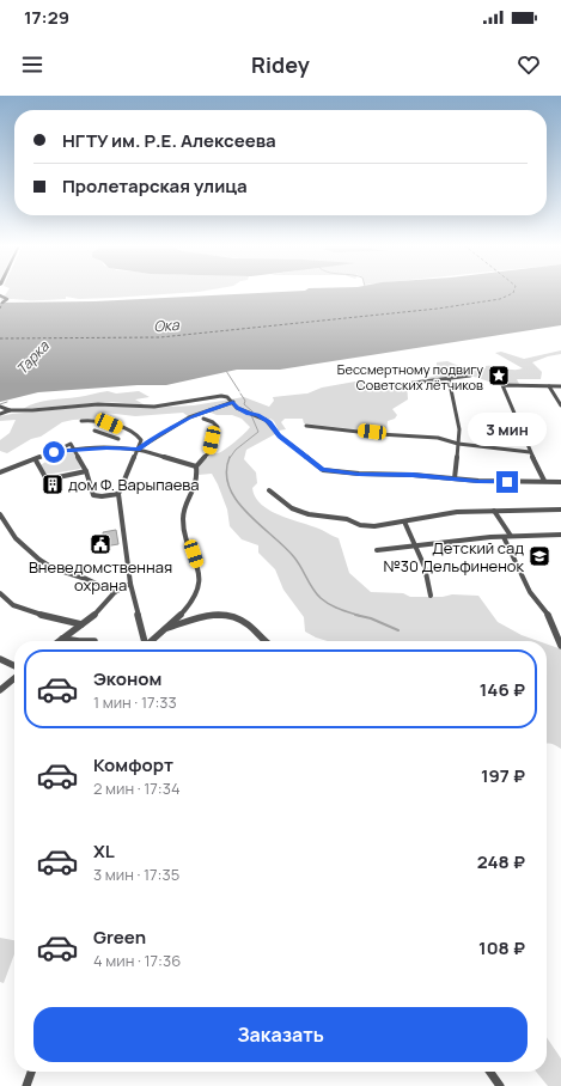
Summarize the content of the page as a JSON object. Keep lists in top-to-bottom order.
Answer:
{
  "water": ["Ока", "Тарка"],
  "places": {
    "place": ["Бессмертному подвигу Советских лётчиков"],
    "building": ["дом Ф. Варыпаева"],
    "public building": ["Вневедомственная охрана"],
    "school or university": ["Детский сад №30 Дельфиненок"]
  },
  "page": {
    "status": "17:29",
    "header": "Ridey",
    "banner": ["НГТУ им. Р.Е. Алексеева", "Пролетарская улица"],
    "bubble": "3 мин",
    "list": [
      {
        "name": "Эконом",
        "note": "1 мин · 17:33",
        "value": "146 ₽"
      },
      {
        "name": "Комфорт",
        "note": "2 мин · 17:34",
        "value": "197 ₽"
      },
      {
        "name": "XL",
        "note": "3 мин · 17:35",
        "value": "248 ₽"
      },
      {
        "name": "Green",
        "note": "4 мин · 17:36",
        "value": "108 ₽"
      }
    ],
    "buttons": "Заказать"
  }
}
